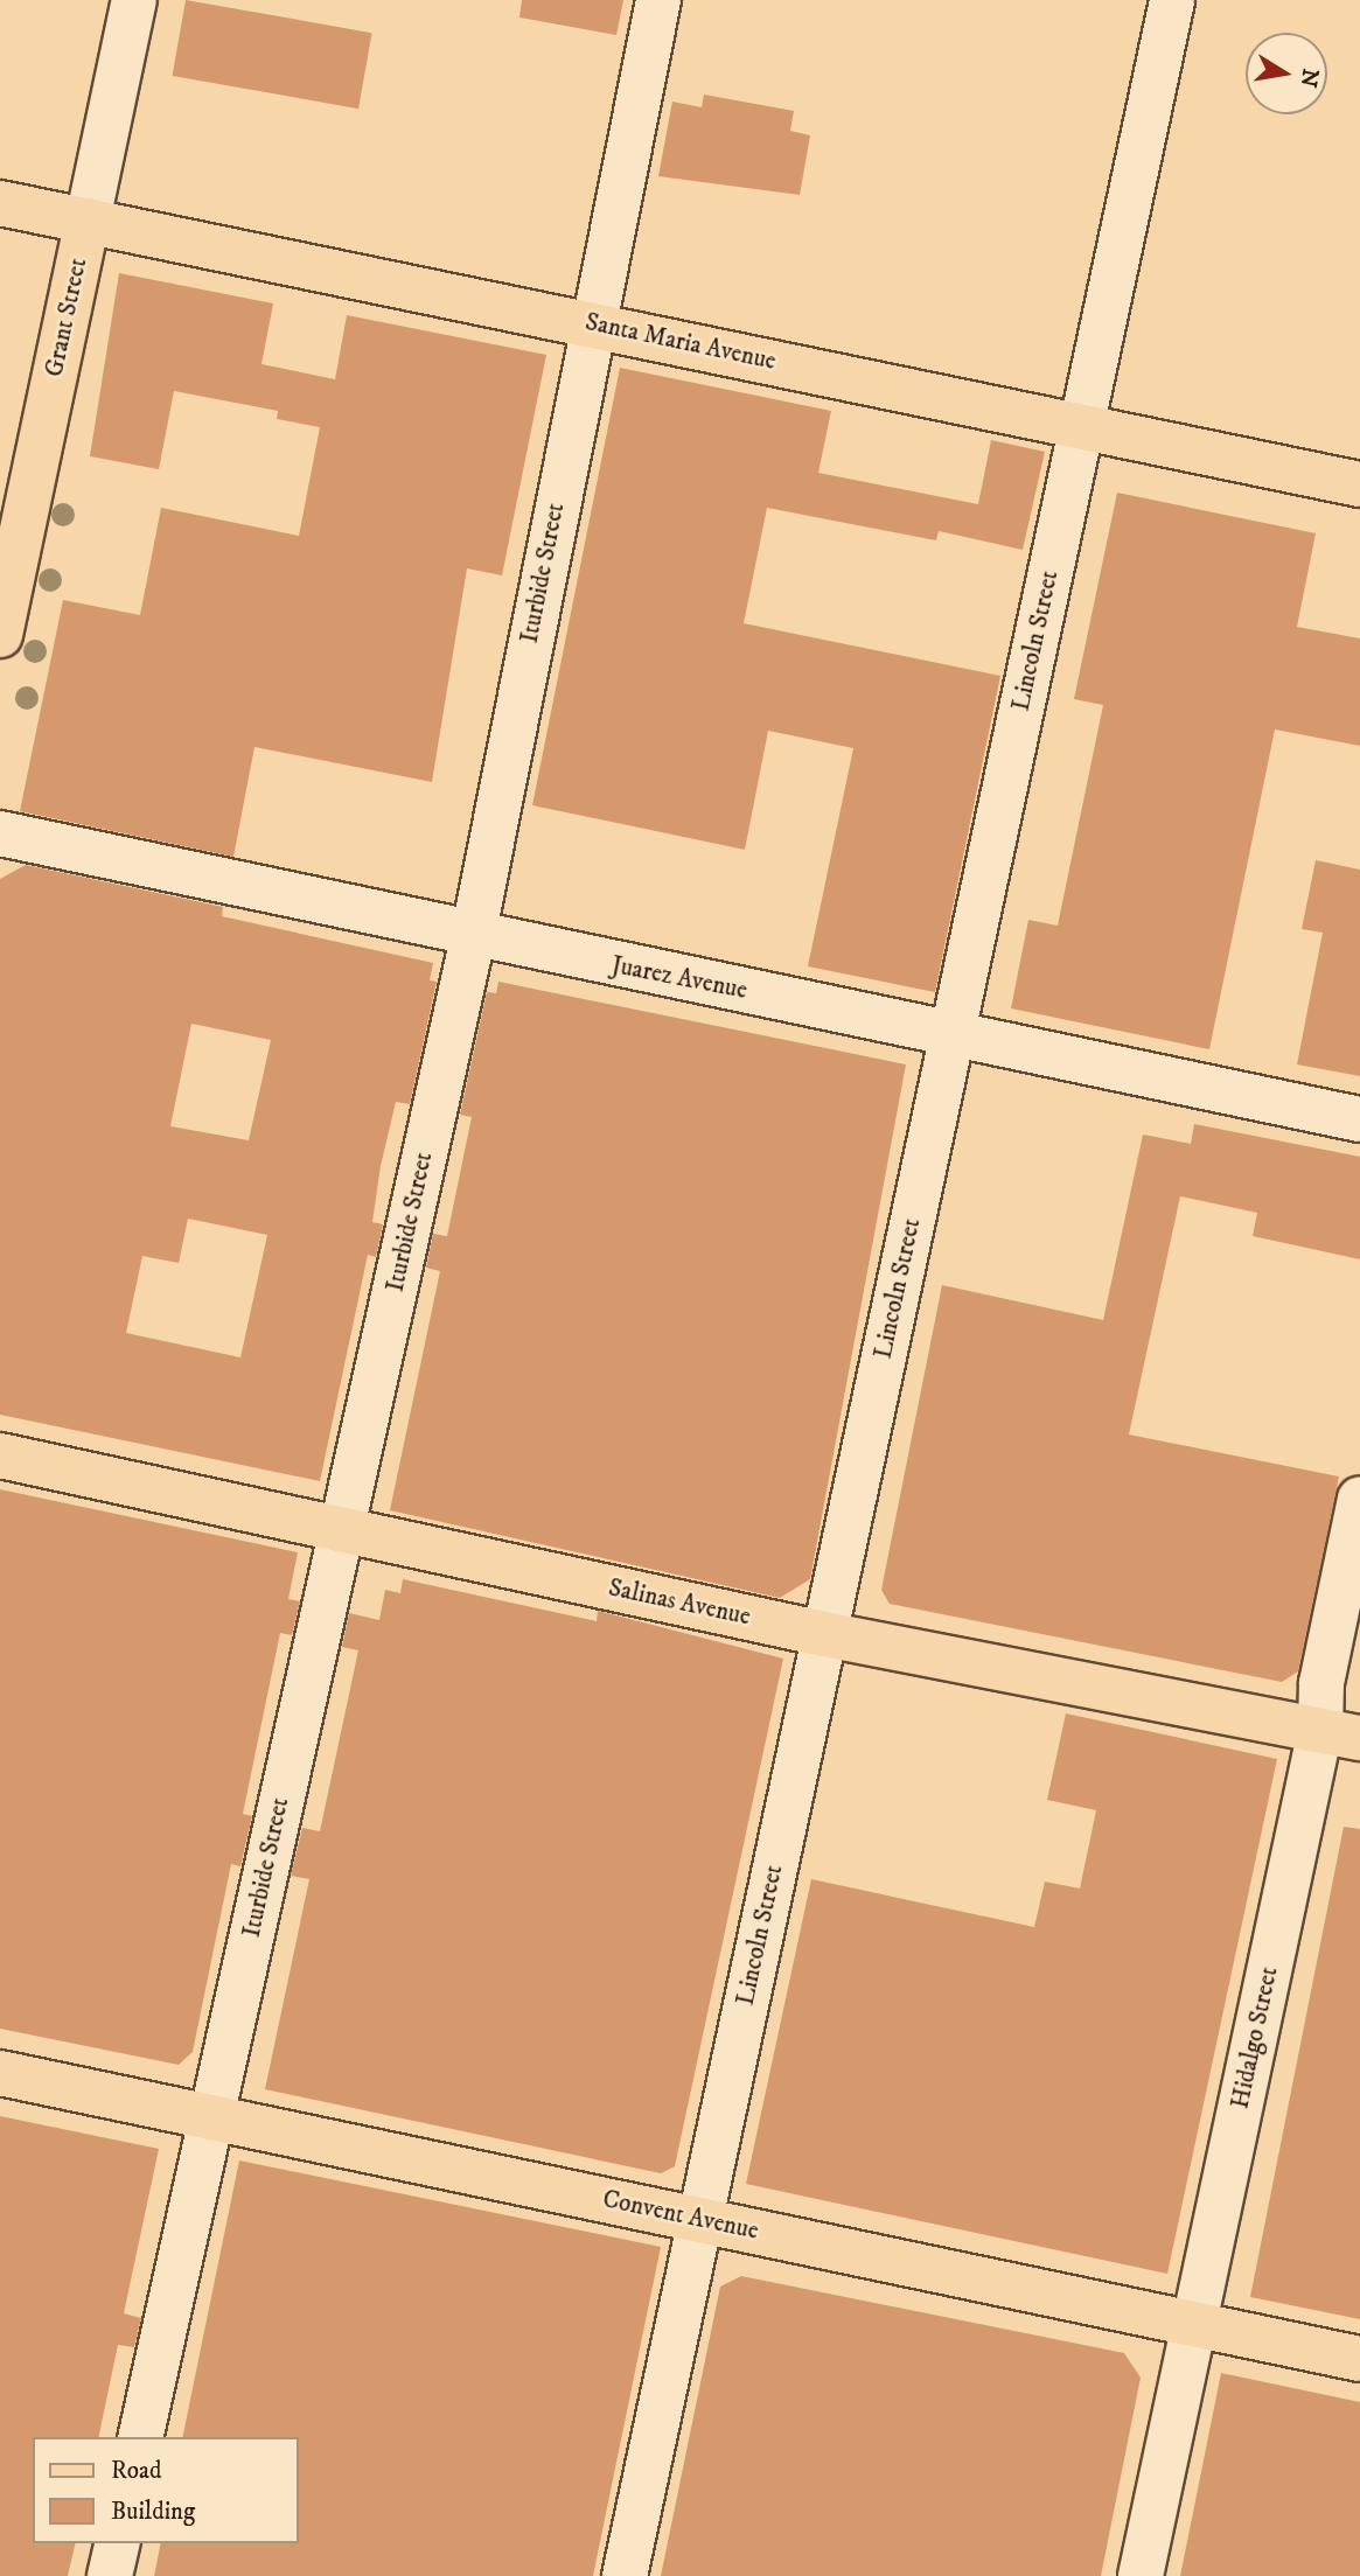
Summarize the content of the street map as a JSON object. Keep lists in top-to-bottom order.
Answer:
{
  "streets": {
    "main road": [
      "Grant Street",
      "Santa Maria Avenue",
      "Salinas Avenue",
      "Convent Avenue"
    ],
    "street": [
      "Iturbide Street",
      "Lincoln Street",
      "Juarez Avenue",
      "Hidalgo Street"
    ]
  },
  "crossings": [
    ["Grant Street", "Santa Maria Avenue"],
    ["Santa Maria Avenue", "Iturbide Street"],
    ["Santa Maria Avenue", "Lincoln Street"],
    ["Iturbide Street", "Juarez Avenue"],
    ["Iturbide Street", "Salinas Avenue"],
    ["Iturbide Street", "Convent Avenue"],
    ["Lincoln Street", "Juarez Avenue"],
    ["Lincoln Street", "Salinas Avenue"],
    ["Lincoln Street", "Convent Avenue"],
    ["Salinas Avenue", "Hidalgo Street"],
    ["Hidalgo Street", "Convent Avenue"]
  ],
  "legend": ["Road", "Building"],
  "north": "right"
}
